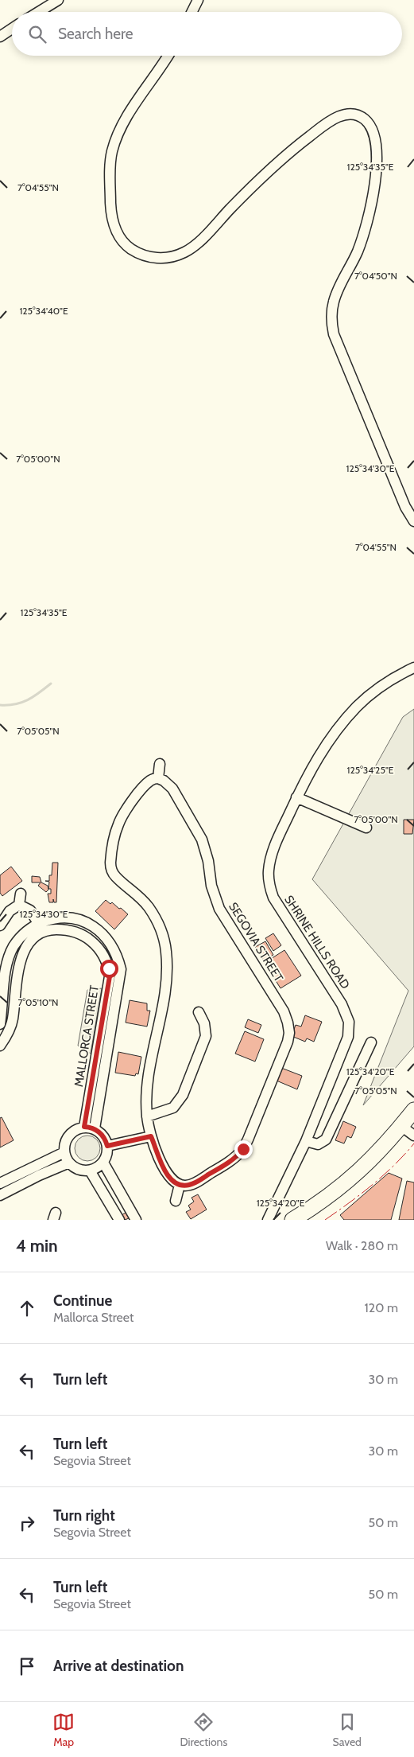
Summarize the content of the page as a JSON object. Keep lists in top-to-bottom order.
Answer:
{
  "streets": {
    "street": ["SEGOVIA STREET", "SHRINE HILLS ROAD", "MALLORCA STREET"]
  },
  "page": {
    "search": "Search here",
    "heading": ["4 min", "Walk · 280 m"],
    "list": [
      ["Continue", "Mallorca Street", "120 m"],
      ["Turn left", "30 m"],
      ["Turn left", "Segovia Street", "30 m"],
      ["Turn right", "Segovia Street", "50 m"],
      ["Turn left", "Segovia Street", "50 m"],
      "Arrive at destination"
    ],
    "nav": ["Map", "Directions", "Saved"]
  },
  "coordinates": [
    "125°34'35\"E",
    "7°04'55\"N",
    "7°04'50\"N",
    "125°34'40\"E",
    "7°05'00\"N",
    "125°34'30\"E",
    "7°05'05\"N",
    "125°34'25\"E",
    "7°05'10\"N",
    "125°34'20\"E"
  ]
}
